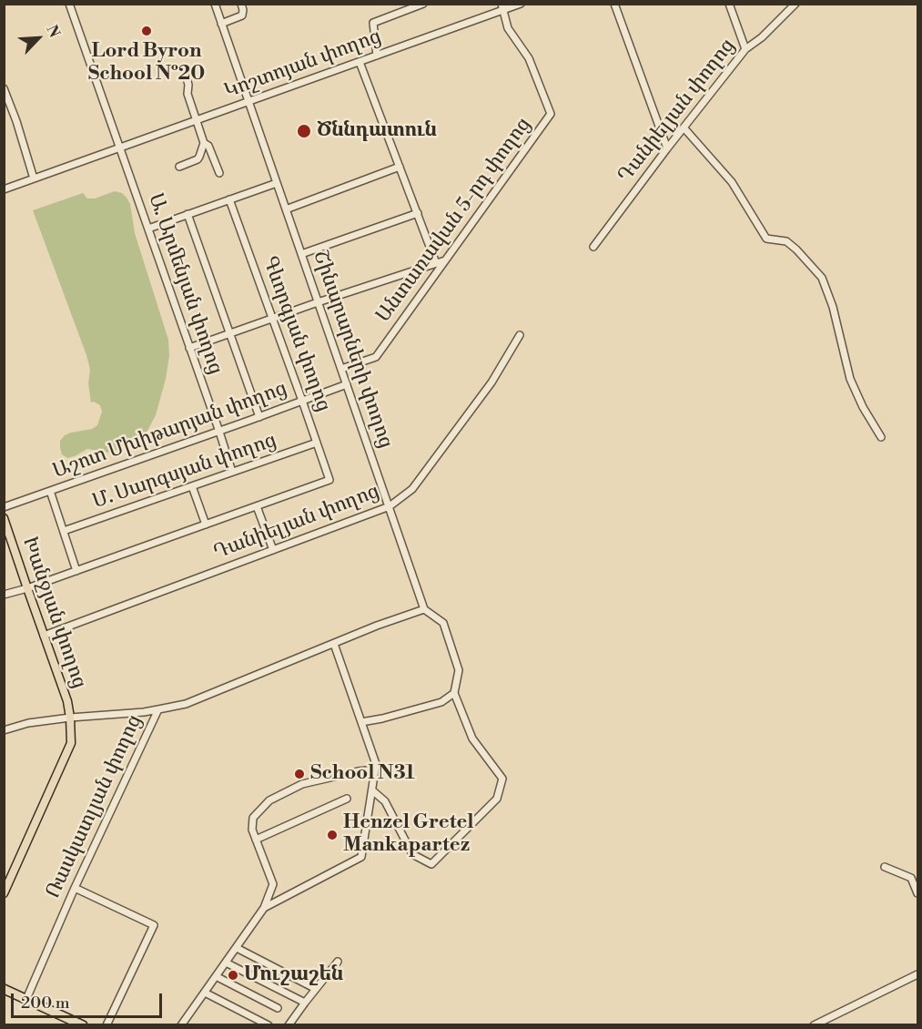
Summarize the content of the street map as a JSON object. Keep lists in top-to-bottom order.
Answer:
{
  "streets": {
    "main road": ["Խանջյան փողոց"],
    "street": [
      "Կոշտոյան փողոց",
      "Դանիելյան փողոց",
      "Անտառավան 5-րդ փողոց",
      "Ա. Արմենյան փողոց",
      "Գևորգյան փողոց",
      "Շինարարների փողոց",
      "Աշոտ Մխիթարյան փողոց",
      "Մ. Սարգսյան փողոց",
      "Ռասկատլյան փողոց"
    ]
  },
  "crossings": [
    ["Կոշտոյան փողոց", "Անտառավան 5-րդ փողոց"],
    ["Կոշտոյան փողոց", "Ա. Արմենյան փողոց"],
    ["Կոշտոյան փողոց", "Շինարարների փողոց"],
    ["Դանիելյան փողոց", "Շինարարների փողոց"],
    ["Դանիելյան փողոց", "Խանջյան փողոց"],
    ["Անտառավան 5-րդ փողոց", "Շինարարների փողոց"],
    ["Ա. Արմենյան փողոց", "Աշոտ Մխիթարյան փողոց"],
    ["Ա. Արմենյան փողոց", "Մ. Սարգսյան փողոց"],
    ["Գևորգյան փողոց", "Աշոտ Մխիթարյան փողոց"],
    ["Գևորգյան փողոց", "Մ. Սարգսյան փողոց"],
    ["Շինարարների փողոց", "Աշոտ Մխիթարյան փողոց"],
    ["Շինարարների փողոց", "Ռասկատլյան փողոց"]
  ],
  "places": [
    "Lord Byron School №20",
    "Ծննդատուն",
    "School N31",
    "Henzel Gretel Mankapartez",
    "Մուշաշեն"
  ],
  "scale_bar": "200 m",
  "north": "top right"
}
